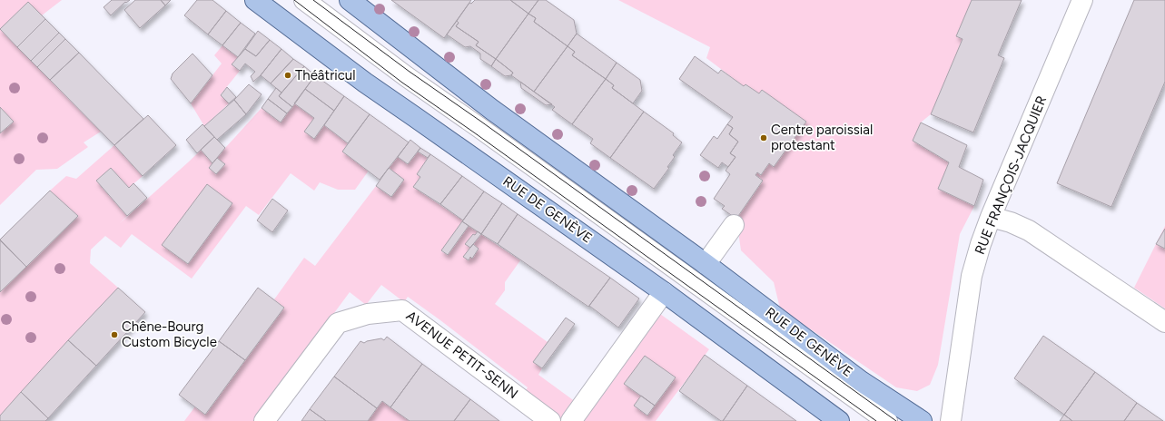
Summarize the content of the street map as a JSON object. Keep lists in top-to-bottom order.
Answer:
{
  "streets": {
    "main road": ["RUE DE GENÈVE"],
    "street": ["RUE FRANÇOIS-JACQUIER", "AVENUE PETIT-SENN"]
  },
  "places": ["Théâtricul", "Centre paroissial protestant", "Chêne-Bourg Custom Bicycle"]
}
